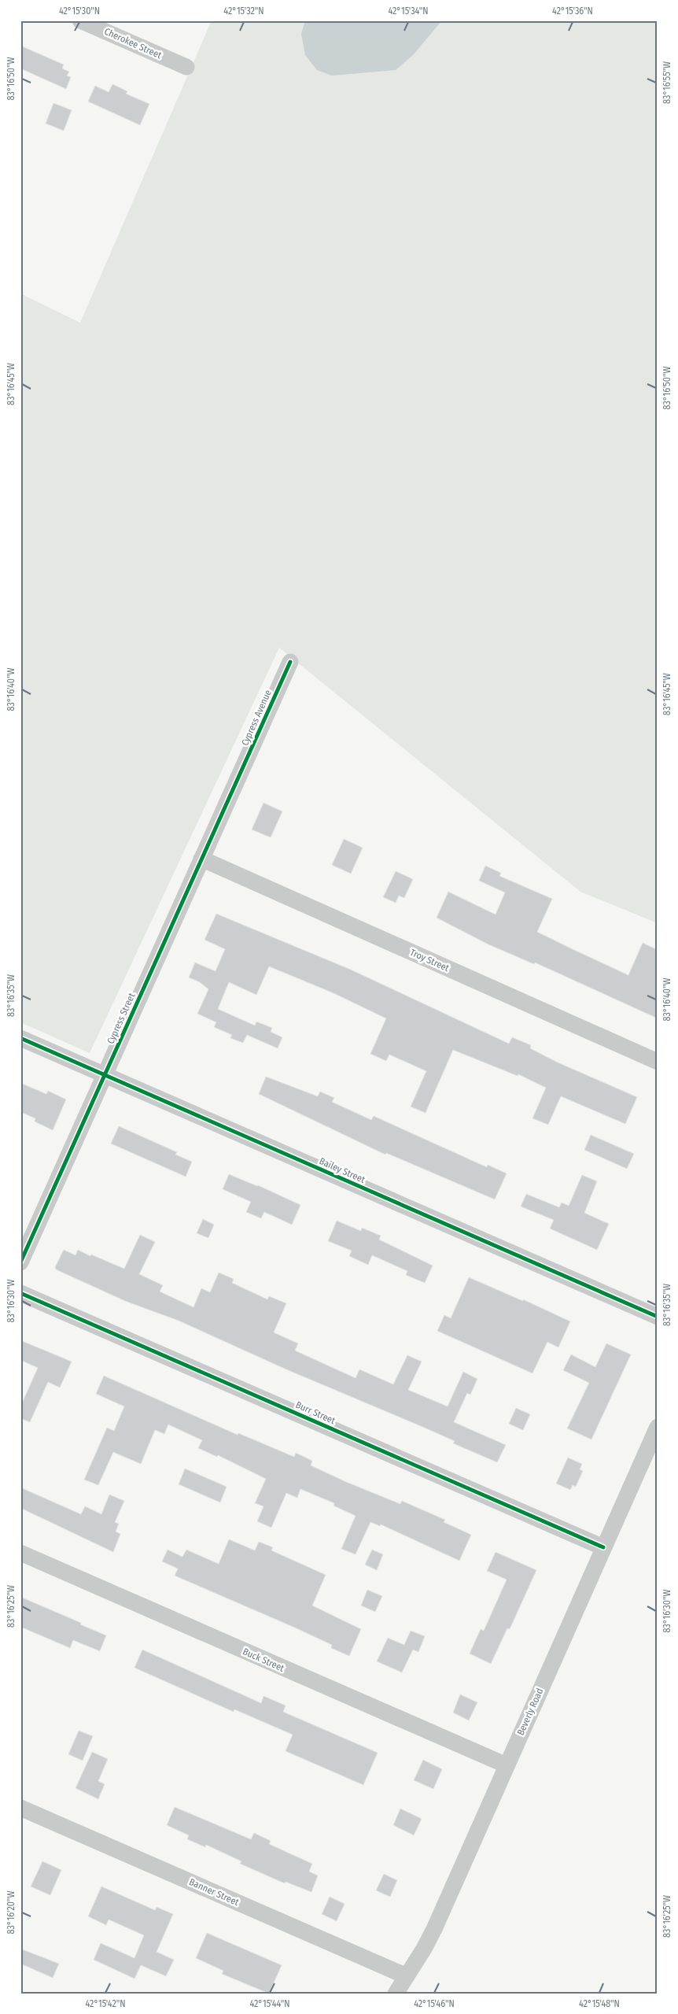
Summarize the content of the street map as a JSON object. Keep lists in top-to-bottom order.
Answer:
{
  "streets": {
    "street": [
      "Cherokee Street",
      "Cypress Avenue",
      "Troy Street",
      "Cypress Street",
      "Bailey Street",
      "Burr Street",
      "Buck Street",
      "Beverly Road",
      "Banner Street"
    ]
  },
  "crossings": [
    ["Cypress Avenue", "Cypress Street"],
    ["Troy Street", "Cypress Street"],
    ["Cypress Street", "Bailey Street"],
    ["Burr Street", "Beverly Road"],
    ["Buck Street", "Beverly Road"],
    ["Beverly Road", "Banner Street"]
  ],
  "coordinates": [
    "42°15'30\"N",
    "42°15'32\"N",
    "42°15'34\"N",
    "42°15'36\"N",
    "83°16'50\"W",
    "83°16'55\"W",
    "83°16'45\"W",
    "83°16'40\"W",
    "83°16'35\"W",
    "83°16'30\"W",
    "83°16'25\"W",
    "83°16'20\"W",
    "42°15'42\"N",
    "42°15'44\"N",
    "42°15'46\"N",
    "42°15'48\"N"
  ]
}
